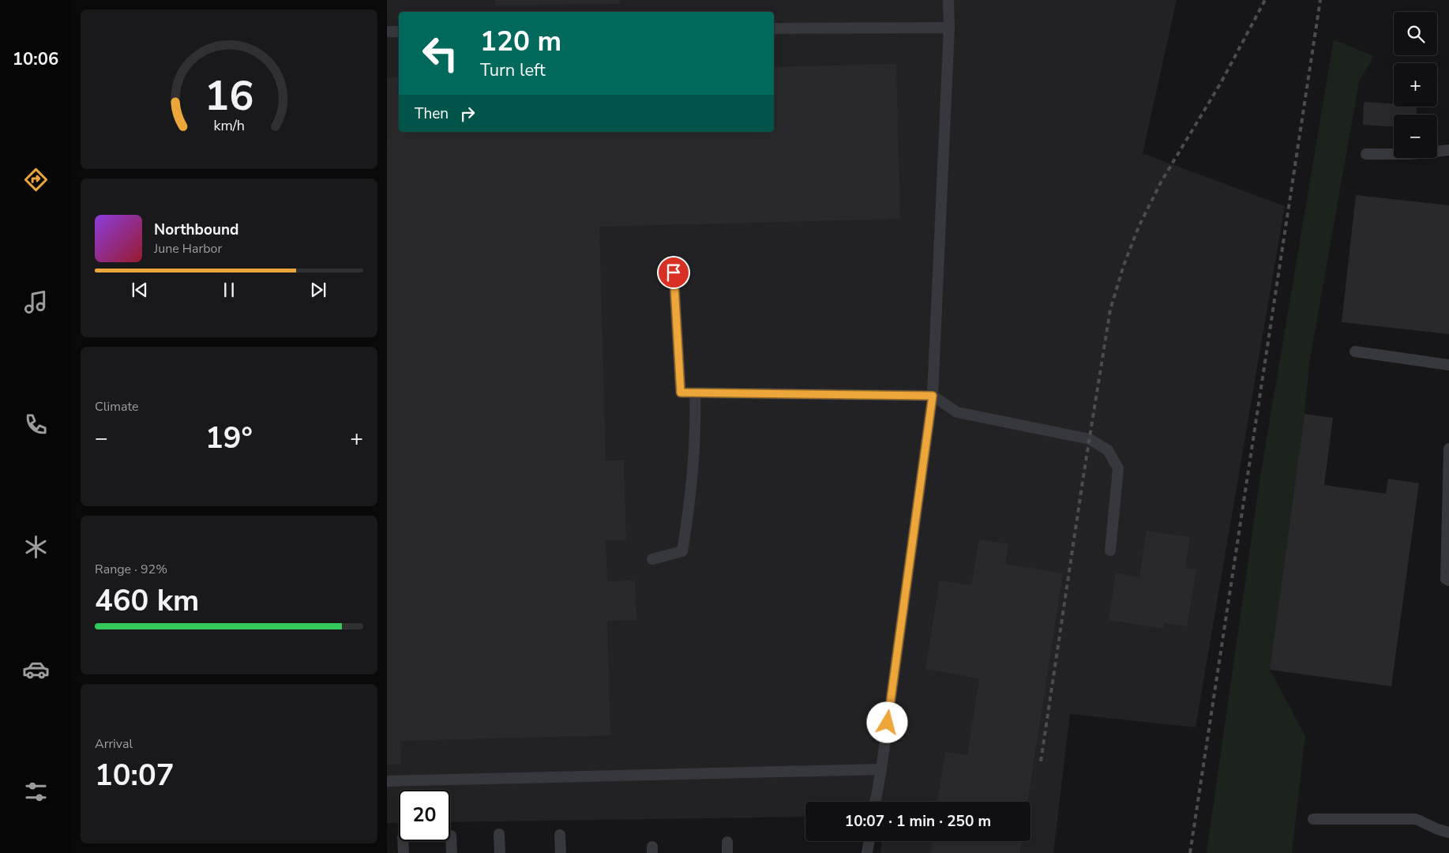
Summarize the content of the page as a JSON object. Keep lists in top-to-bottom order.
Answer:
{
  "page": {
    "tabs": "10:06",
    "map_buttons": ["+", "−"],
    "turn": ["120 m", "Turn left"],
    "then": "Then",
    "song": ["Northbound", "June Harbor"],
    "tile": [
      "Climate",
      ["Range · 92%", "460 km"],
      ["Arrival", "10:07"]
    ],
    "heat": ["−", "19°", "+"],
    "limit": "20",
    "trip": "10:07 · 1 min · 250 m",
    "gauge": ["16", "km/h"]
  }
}
